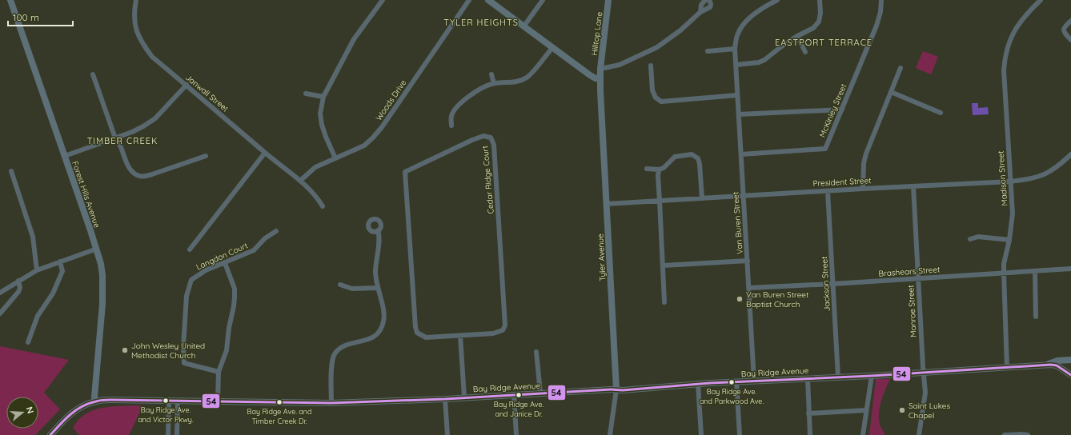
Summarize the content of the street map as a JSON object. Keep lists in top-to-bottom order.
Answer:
{
  "streets": {
    "main road": [
      "Hilltop Lane",
      "Forest Hills Avenue",
      "Tyler Avenue",
      "Bay Ridge Avenue"
    ],
    "street": [
      "Janwall Street",
      "Woods Drive",
      "McKinley Street",
      "Madison Street",
      "Cedar Ridge Court",
      "President Street",
      "Van Buren Street",
      "Langdon Court",
      "Brashears Street",
      "Jackson Street",
      "Monroe Street"
    ]
  },
  "crossings": [
    ["Hilltop Lane", "Tyler Avenue"],
    ["Janwall Street", "Woods Drive"],
    ["McKinley Street", "Van Buren Street"],
    ["Madison Street", "President Street"],
    ["Madison Street", "Brashears Street"],
    ["Madison Street", "Bay Ridge Avenue"],
    ["President Street", "Van Buren Street"],
    ["President Street", "Tyler Avenue"],
    ["President Street", "Jackson Street"],
    ["President Street", "Monroe Street"],
    ["Forest Hills Avenue", "Bay Ridge Avenue"],
    ["Van Buren Street", "Brashears Street"],
    ["Van Buren Street", "Bay Ridge Avenue"],
    ["Tyler Avenue", "Bay Ridge Avenue"],
    ["Brashears Street", "Jackson Street"],
    ["Brashears Street", "Monroe Street"],
    ["Jackson Street", "Bay Ridge Avenue"],
    ["Monroe Street", "Bay Ridge Avenue"]
  ],
  "districts": ["TYLER HEIGHTS", "EASTPORT TERRACE", "TIMBER CREEK"],
  "places": [
    "Van Buren Street Baptist Church",
    "John Wesley United Methodist Church",
    "Bay Ridge Ave. and Parkwood Ave.",
    "Bay Ridge Ave. and Janice Dr.",
    "Bay Ridge Ave. and Victor Pkwy.",
    "Bay Ridge Ave. and Timber Creek Dr.",
    "Saint Lukes Chapel"
  ],
  "lines": ["transit line 54"],
  "scale_bar": "100 m",
  "north": "right"
}
